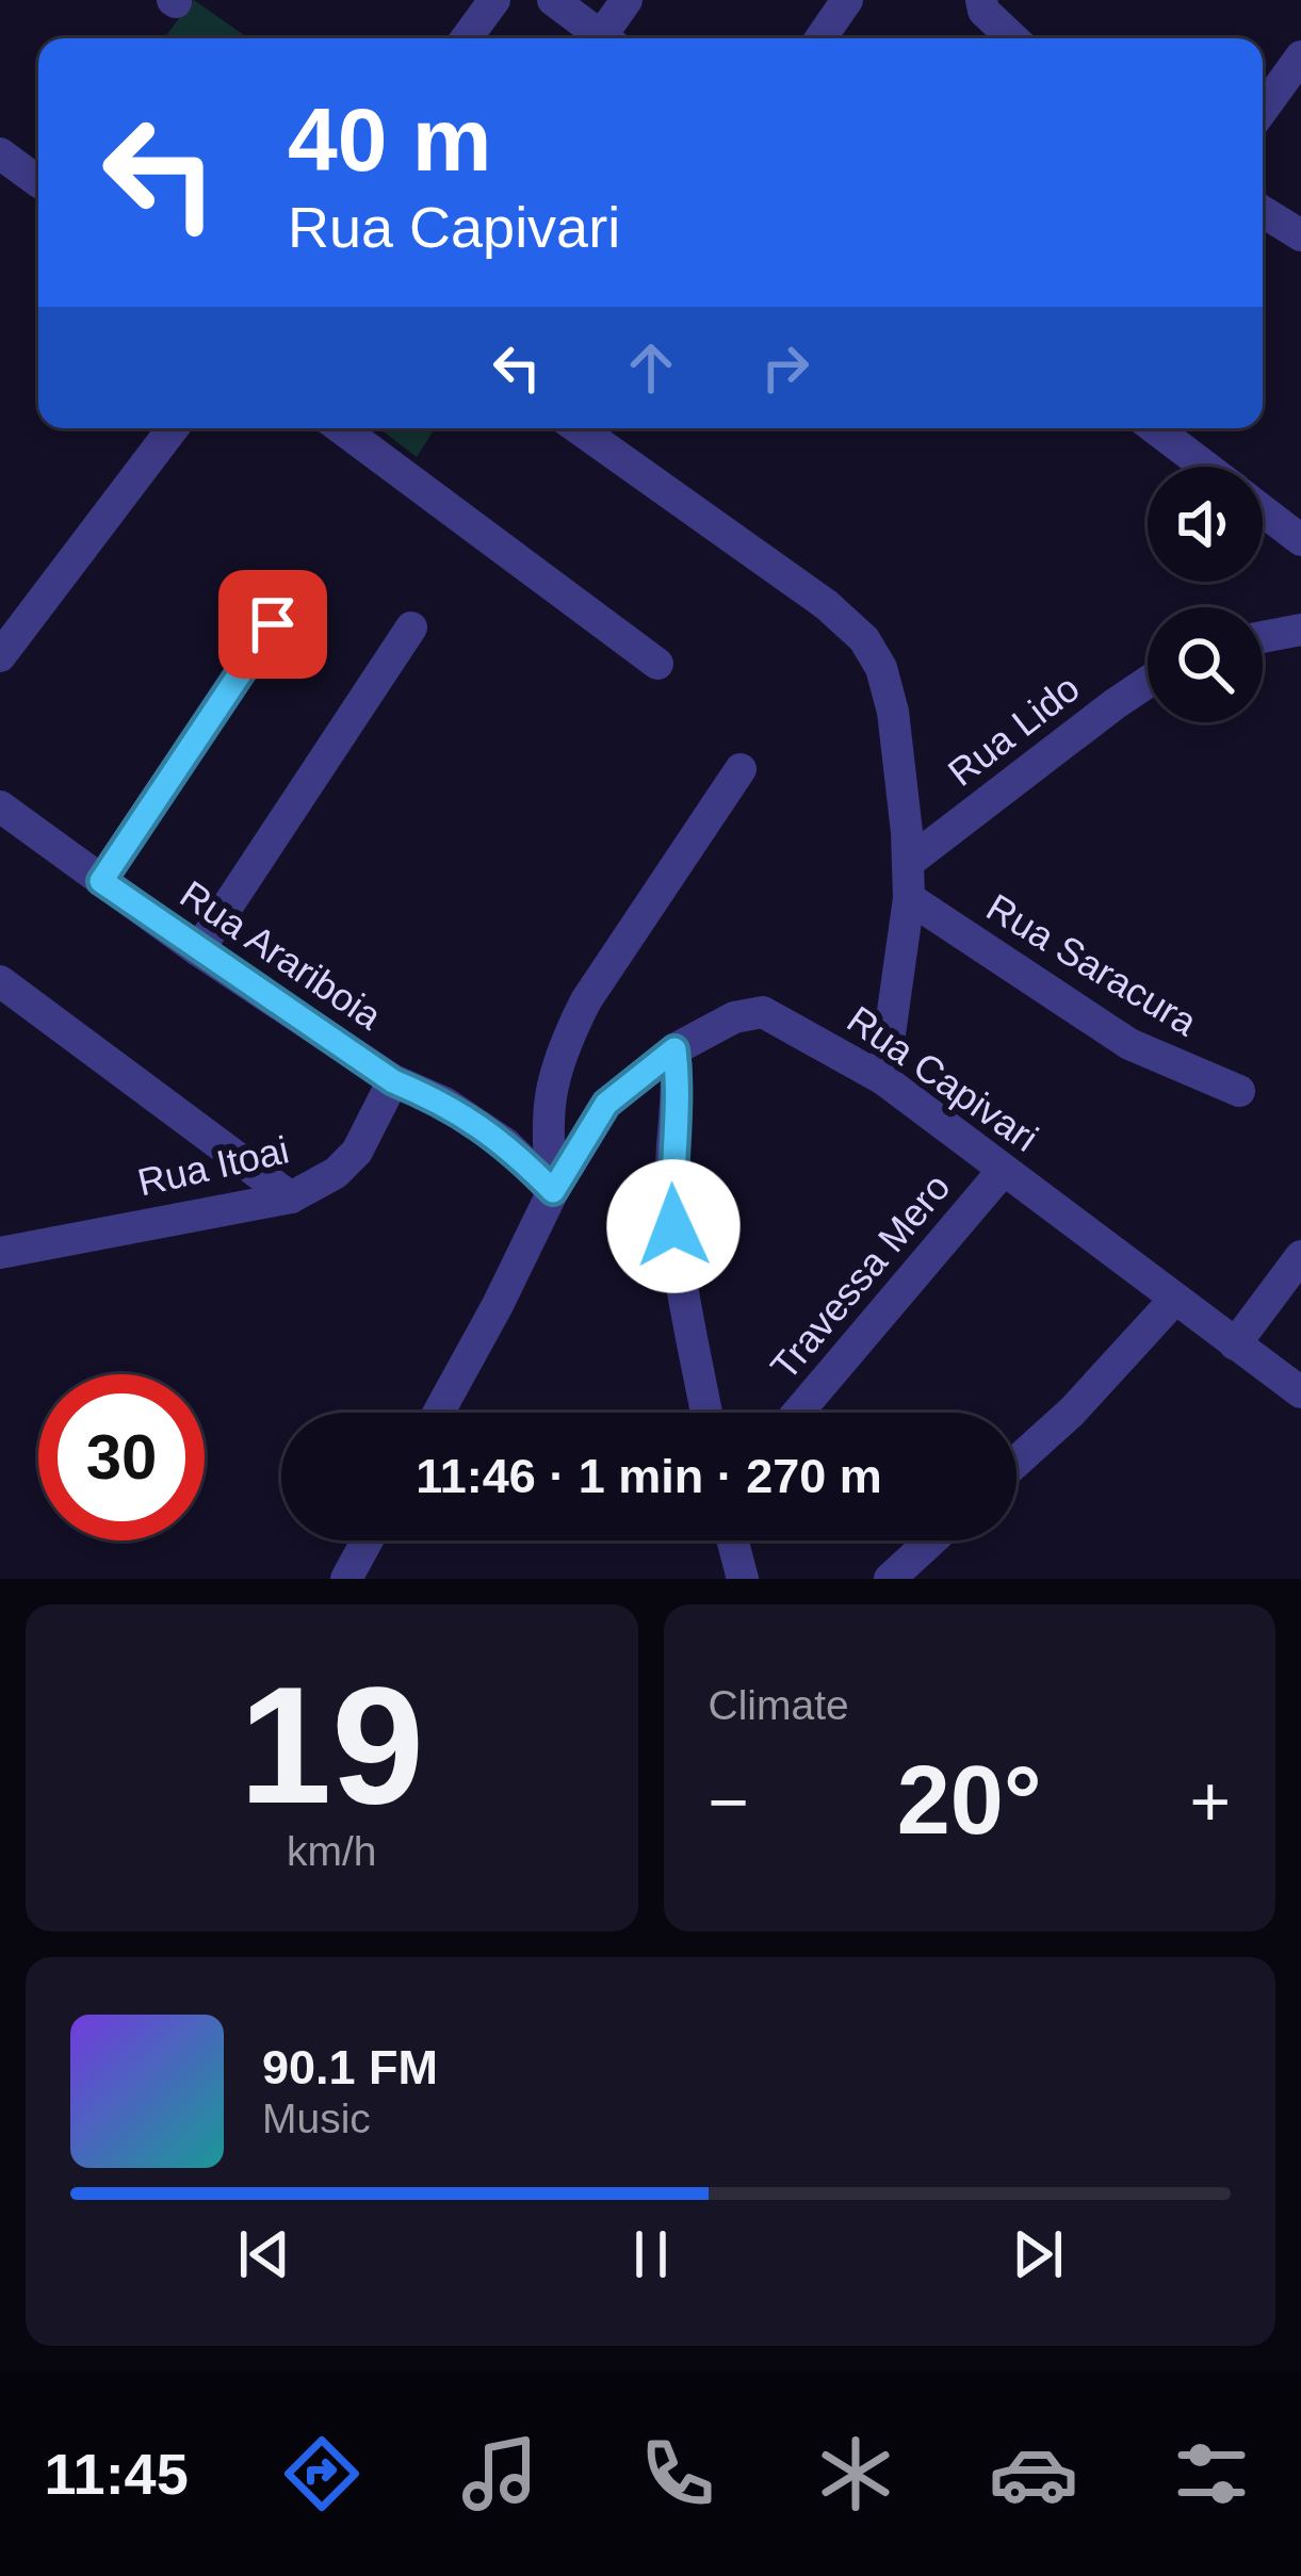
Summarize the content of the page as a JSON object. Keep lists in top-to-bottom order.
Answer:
{
  "streets": {
    "street": [
      "Rua Lido",
      "Rua Arariboia",
      "Rua Saracura",
      "Rua Capivari",
      "Rua Itoai",
      "Travessa Mero"
    ]
  },
  "crossings": [
    ["Rua Arariboia", "Rua Capivari"],
    ["Rua Arariboia", "Rua Itoai"],
    ["Rua Capivari", "Travessa Mero"]
  ],
  "page": {
    "turn": ["40 m", "Rua Capivari"],
    "limit": "30",
    "trip": "11:46 · 1 min · 270 m",
    "tile": [
      ["19", "km/h"],
      "Climate"
    ],
    "heat": ["−", "20°", "+"],
    "song": ["90.1 FM", "Music"],
    "tabs": "11:45"
  }
}
